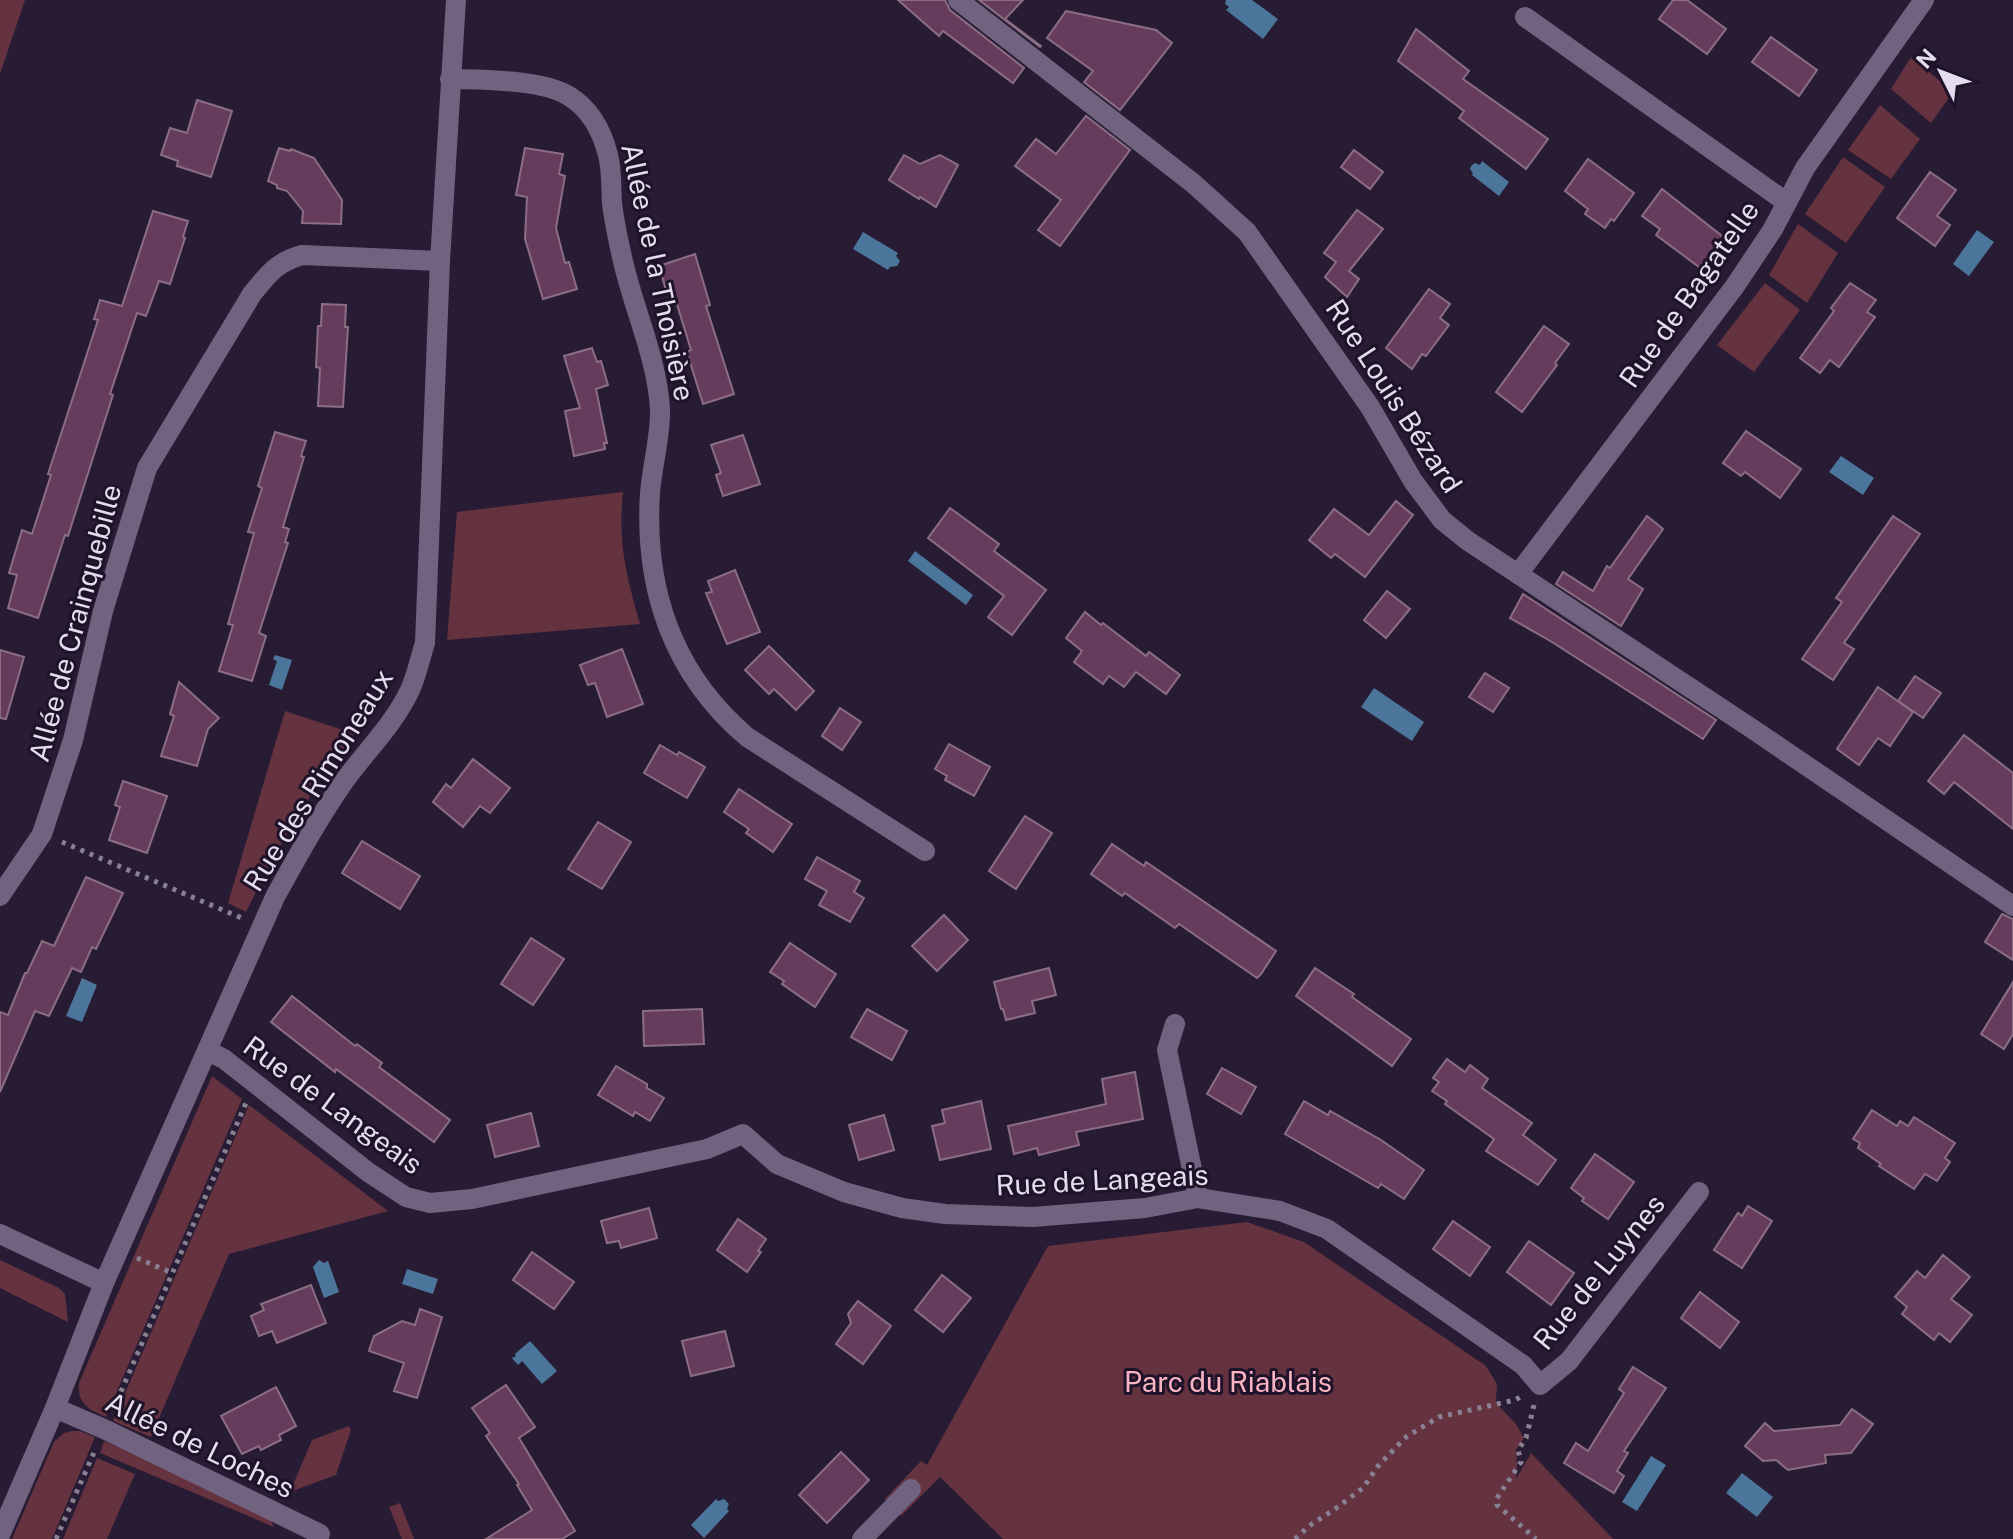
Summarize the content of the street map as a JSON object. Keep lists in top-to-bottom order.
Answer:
{
  "streets": {
    "street": [
      "Allée de la Thoisière",
      "Rue de Bagatelle",
      "Rue Louis Bézard",
      "Allée de Crainquebille",
      "Rue des Rimoneaux",
      "Rue de Langeais",
      "Rue de Luynes",
      "Allée de Loches"
    ]
  },
  "crossings": [
    ["Allée de la Thoisière", "Rue des Rimoneaux"],
    ["Rue de Bagatelle", "Rue Louis Bézard"],
    ["Allée de Crainquebille", "Rue des Rimoneaux"],
    ["Rue des Rimoneaux", "Rue de Langeais"],
    ["Rue des Rimoneaux", "Allée de Loches"],
    ["Rue de Langeais", "Rue de Luynes"]
  ],
  "parks": ["Parc du Riablais"],
  "north": "top left"
}
